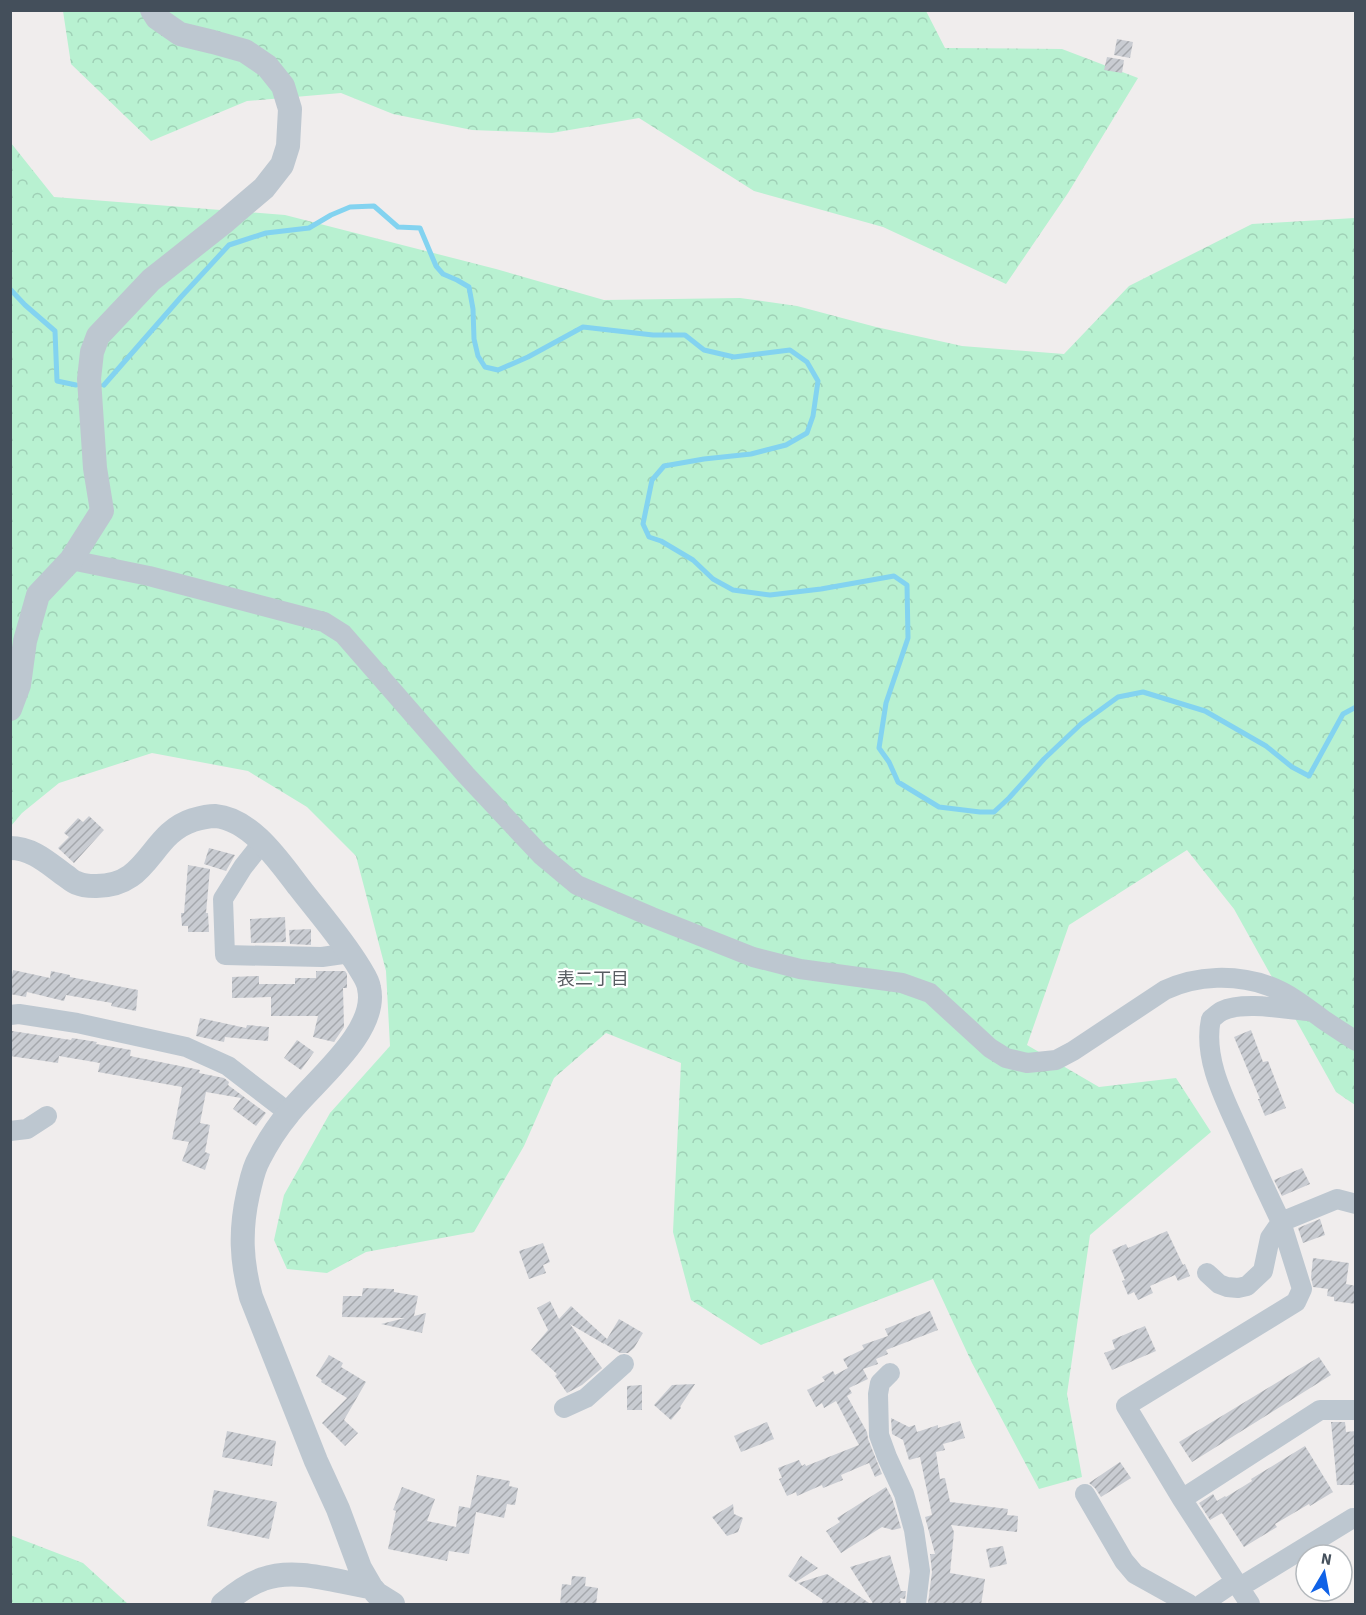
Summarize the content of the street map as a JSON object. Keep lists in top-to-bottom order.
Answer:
{
  "districts": ["表二丁目"],
  "north": "top"
}
